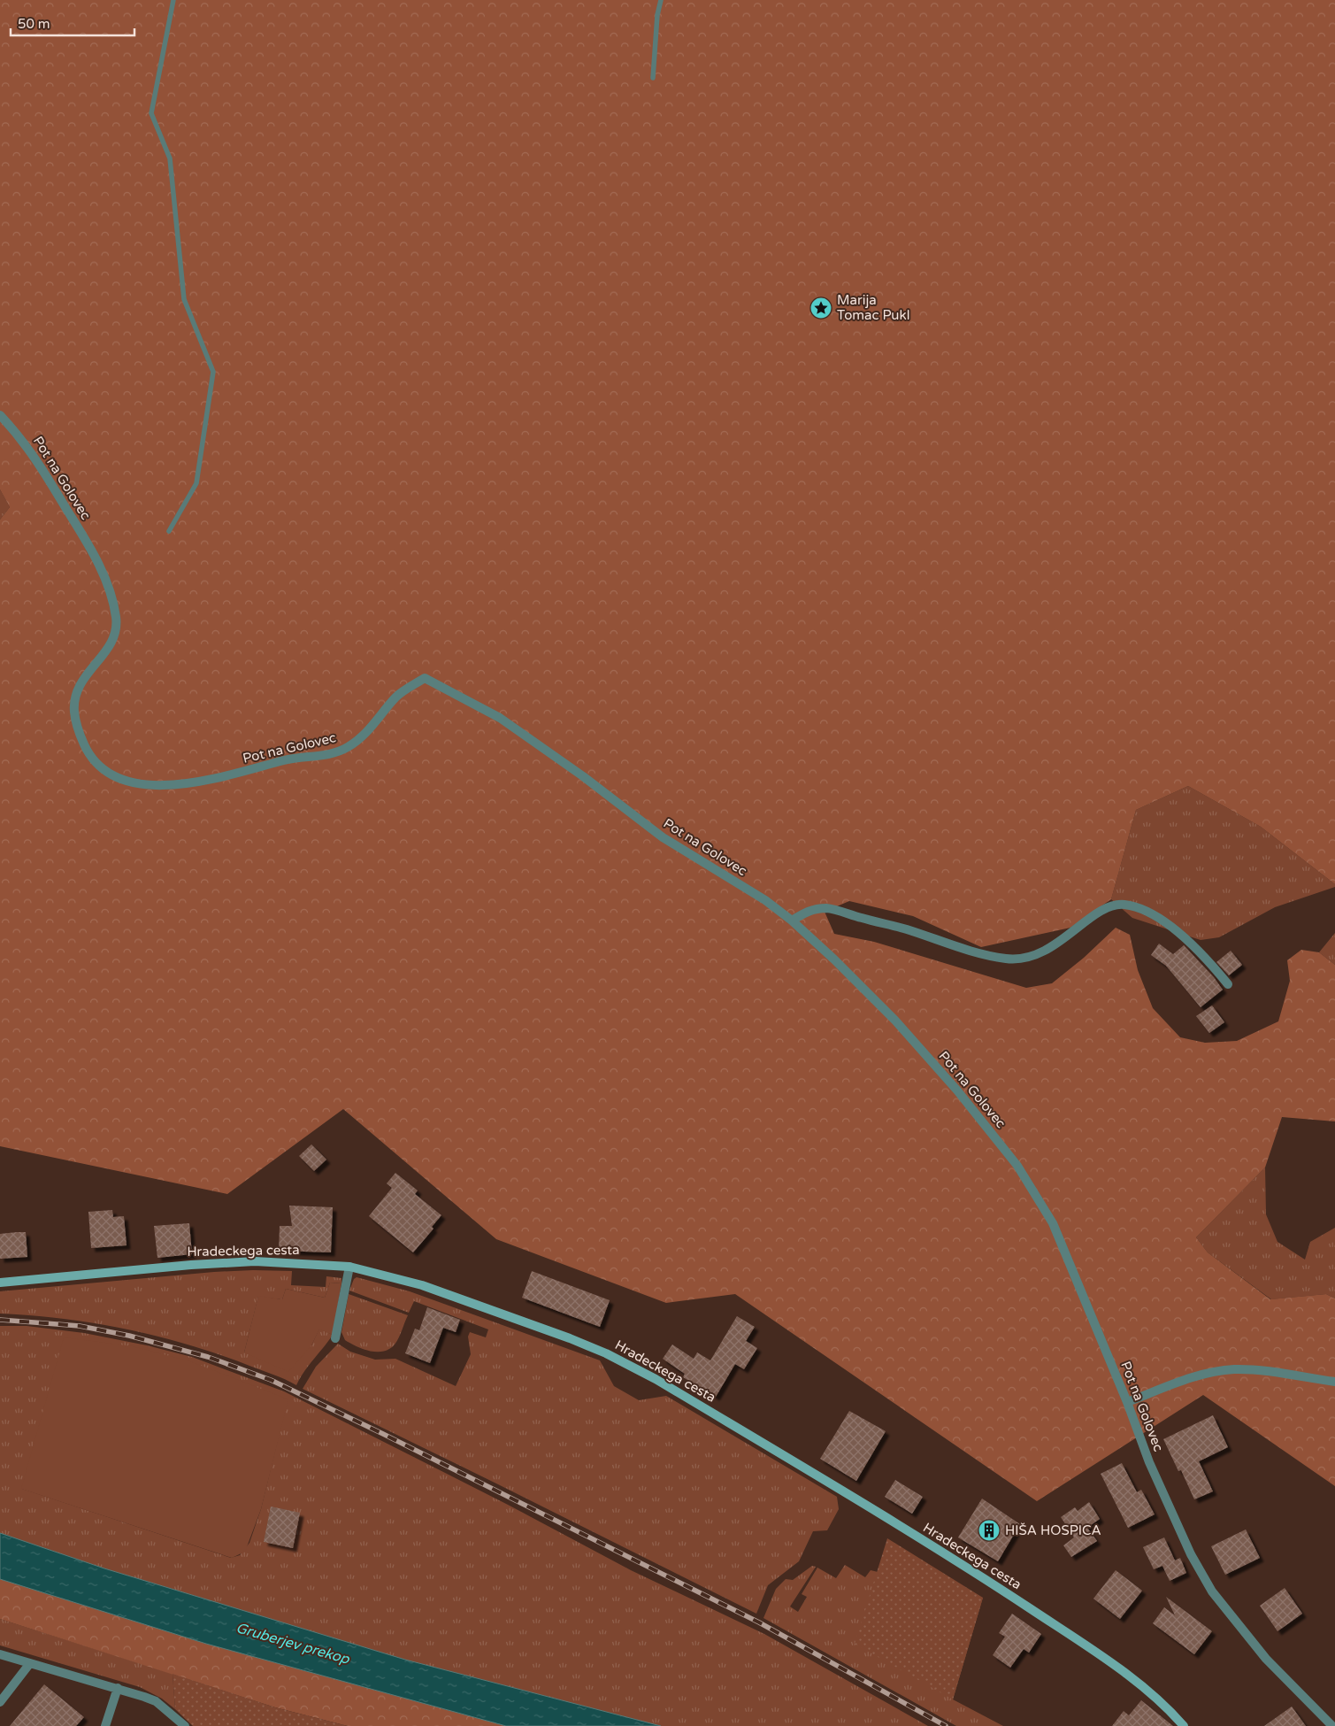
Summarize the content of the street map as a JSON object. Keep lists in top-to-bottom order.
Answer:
{
  "streets": {
    "street": ["Pot na Golovec", "Hradeckega cesta"]
  },
  "water": ["Gruberjev prekop"],
  "places": {
    "place": ["Marija Tomac Pukl"],
    "building": ["HIŠA HOSPICA"]
  },
  "scale_bar": "50 m"
}
